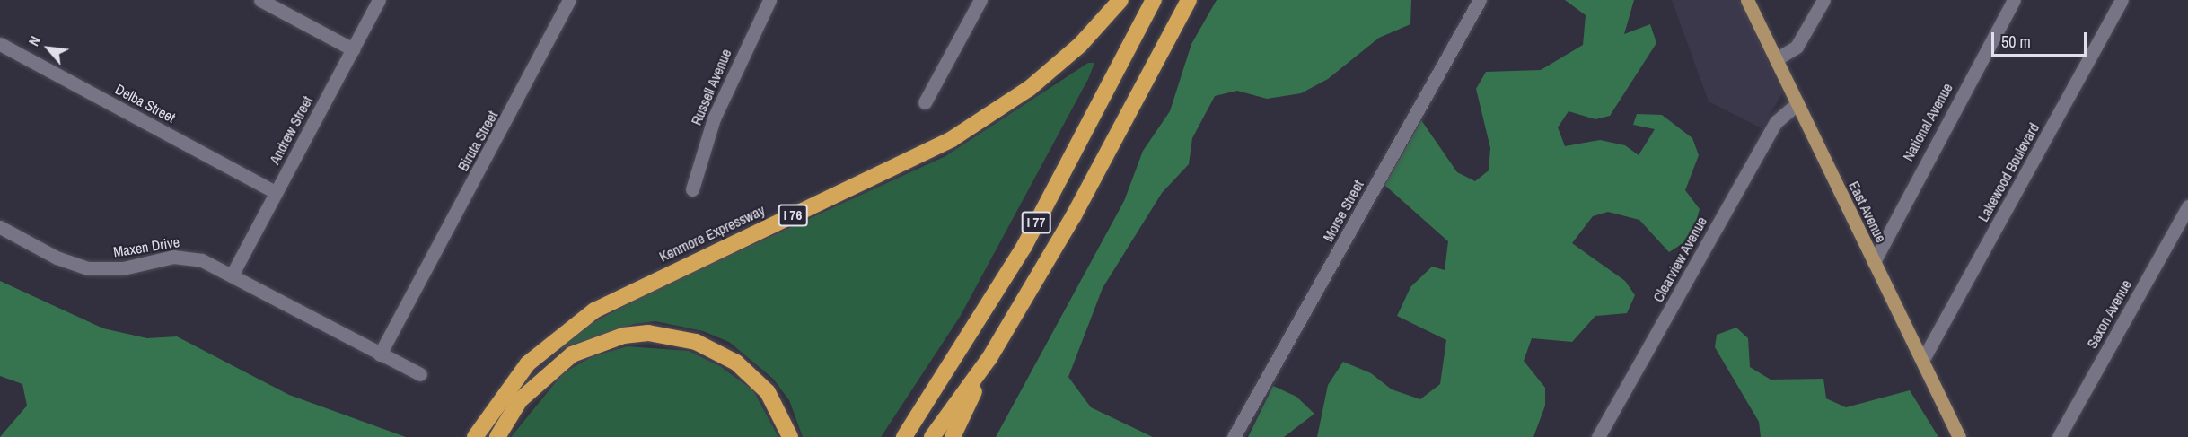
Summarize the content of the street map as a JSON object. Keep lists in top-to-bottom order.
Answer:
{
  "streets": {
    "highway": ["I 76", "I 77", "Kenmore Expressway"],
    "main road": ["East Avenue"],
    "street": [
      "Russell Avenue",
      "Delba Street",
      "National Avenue",
      "Andrew Street",
      "Biruta Street",
      "Lakewood Boulevard",
      "Morse Street",
      "Maxen Drive",
      "Clearview Avenue",
      "Saxon Avenue"
    ]
  },
  "crossings": [
    ["Delba Street", "Andrew Street"],
    ["National Avenue", "East Avenue"],
    ["Andrew Street", "Maxen Drive"],
    ["Biruta Street", "Maxen Drive"],
    ["Lakewood Boulevard", "East Avenue"],
    ["East Avenue", "Clearview Avenue"]
  ],
  "scale_bar": "50 m",
  "north": "top left"
}
